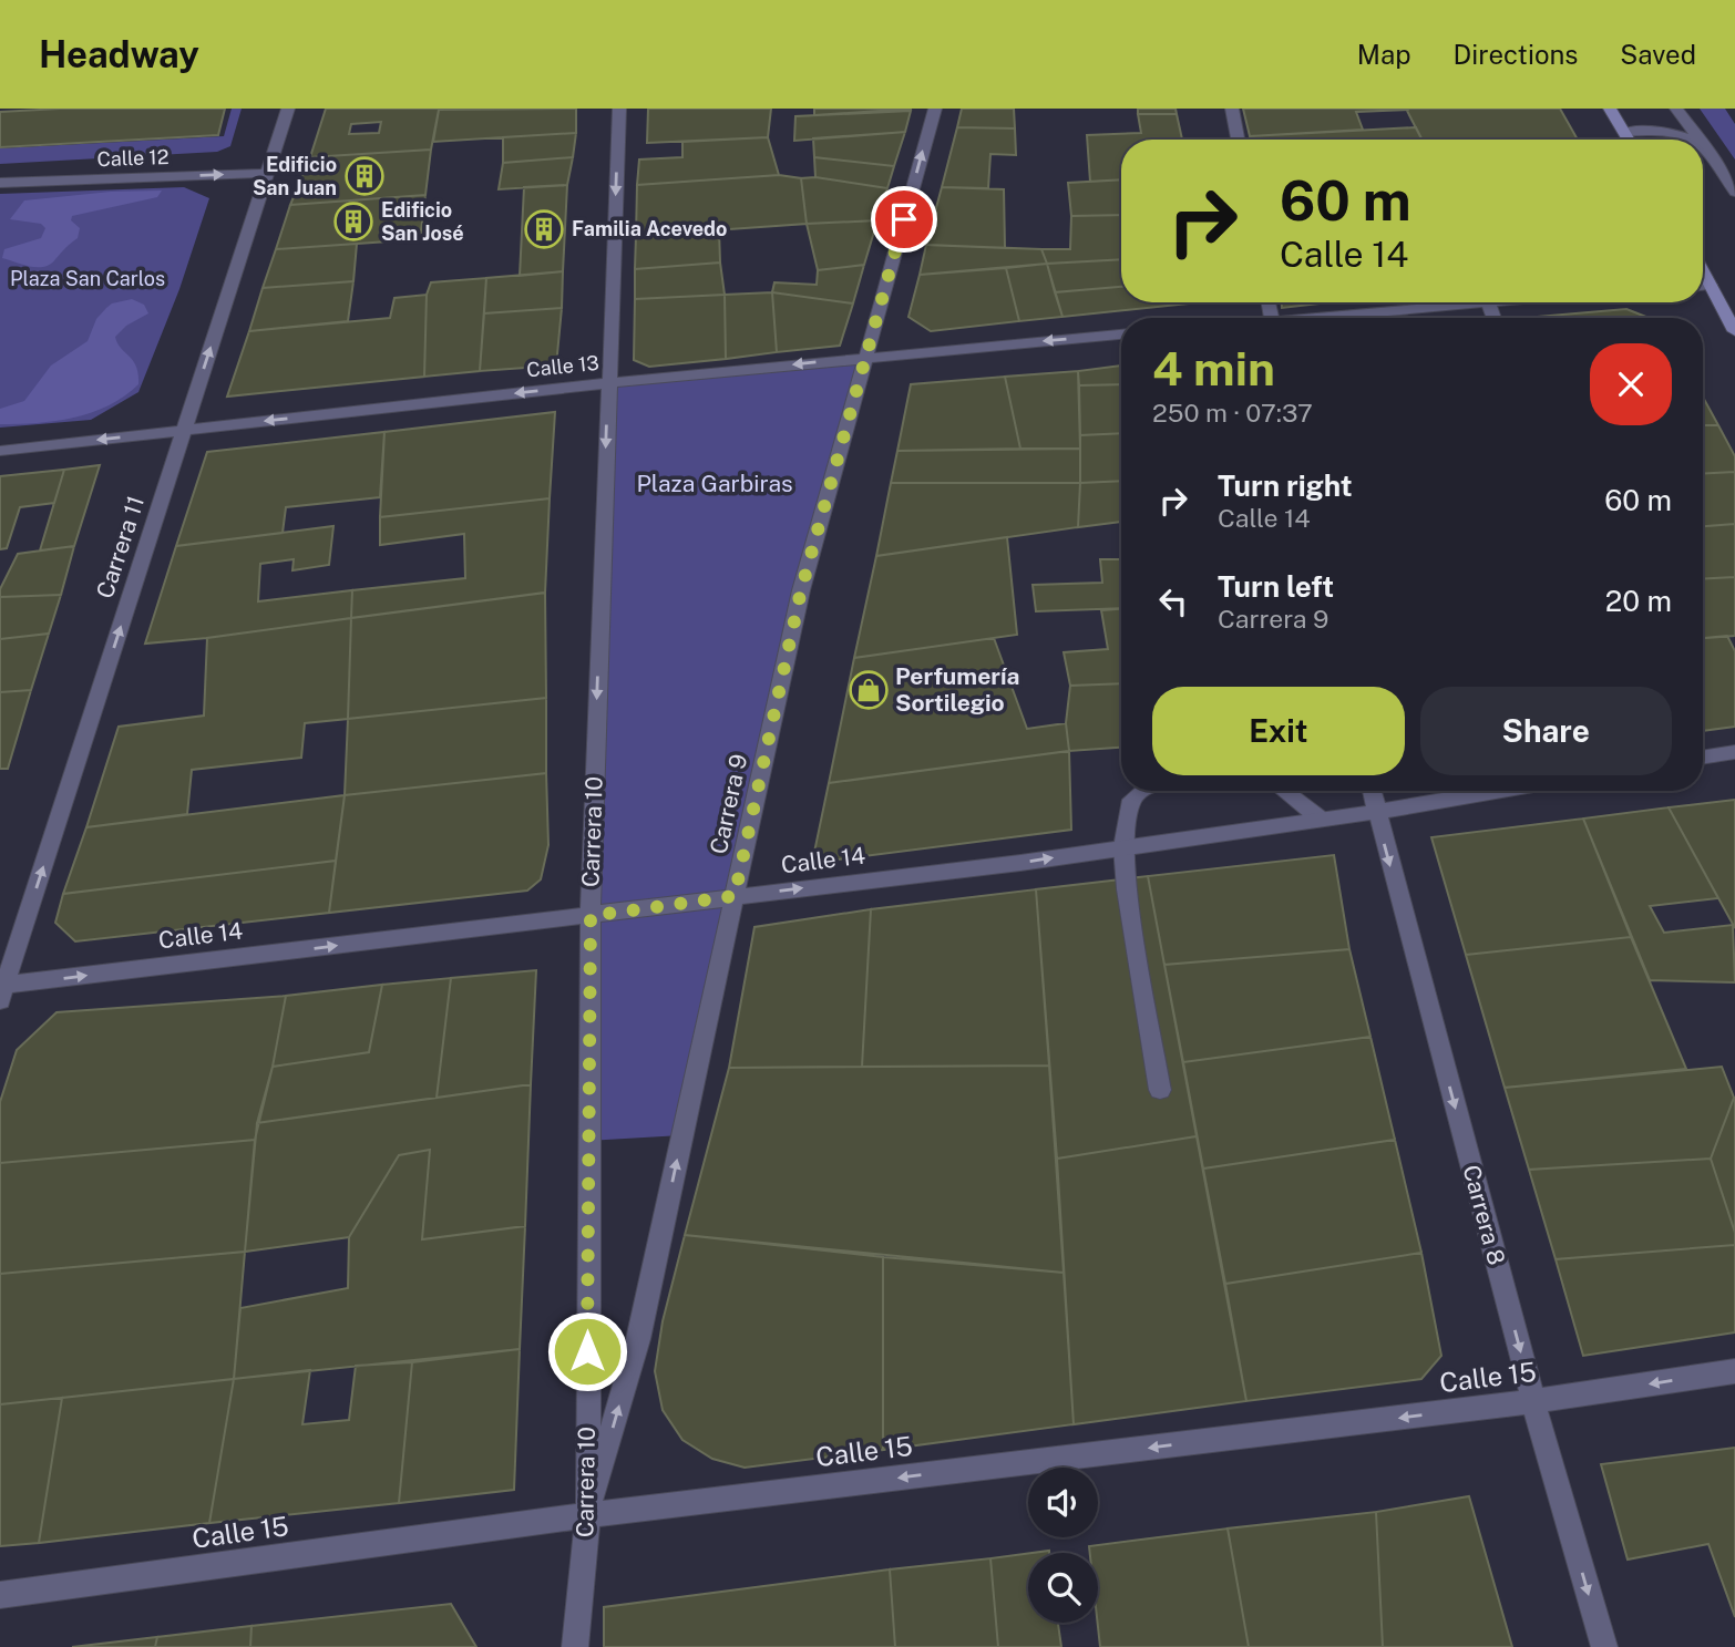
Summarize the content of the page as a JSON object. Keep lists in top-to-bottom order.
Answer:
{
  "streets": {
    "street": [
      "Calle 12",
      "Calle 13",
      "Carrera 11",
      "Carrera 9",
      "Carrera 10",
      "Calle 14",
      "Carrera 8",
      "Calle 15"
    ]
  },
  "crossings": [
    ["Calle 12", "Carrera 11"],
    ["Calle 13", "Carrera 11"],
    ["Calle 13", "Carrera 9"],
    ["Calle 13", "Carrera 10"],
    ["Carrera 11", "Calle 14"],
    ["Carrera 9", "Carrera 10"],
    ["Carrera 9", "Calle 14"],
    ["Carrera 9", "Calle 15"],
    ["Carrera 10", "Calle 14"],
    ["Carrera 10", "Calle 15"],
    ["Calle 14", "Carrera 8"],
    ["Carrera 8", "Calle 15"]
  ],
  "one_way": [
    "Calle 12",
    "Calle 13",
    "Carrera 11",
    "Carrera 9",
    "Carrera 10",
    "Calle 14",
    "Carrera 8",
    "Calle 15"
  ],
  "parks": ["Plaza San Carlos", "Plaza Garbiras"],
  "places": {
    "building": ["Edificio San Juan", "Edificio San José", "Familia Acevedo"],
    "shop": ["Perfumería Sortilegio"]
  },
  "page": {
    "header": "Headway",
    "nav": ["Map", "Directions", "Saved"],
    "turn": ["60 m", "Calle 14"],
    "heading": ["4 min", "250 m · 07:37"],
    "list": [
      {
        "name": "Turn right",
        "note": "Calle 14",
        "value": "60 m"
      },
      {
        "name": "Turn left",
        "note": "Carrera 9",
        "value": "20 m"
      }
    ],
    "buttons": ["Exit", "Share"]
  }
}
